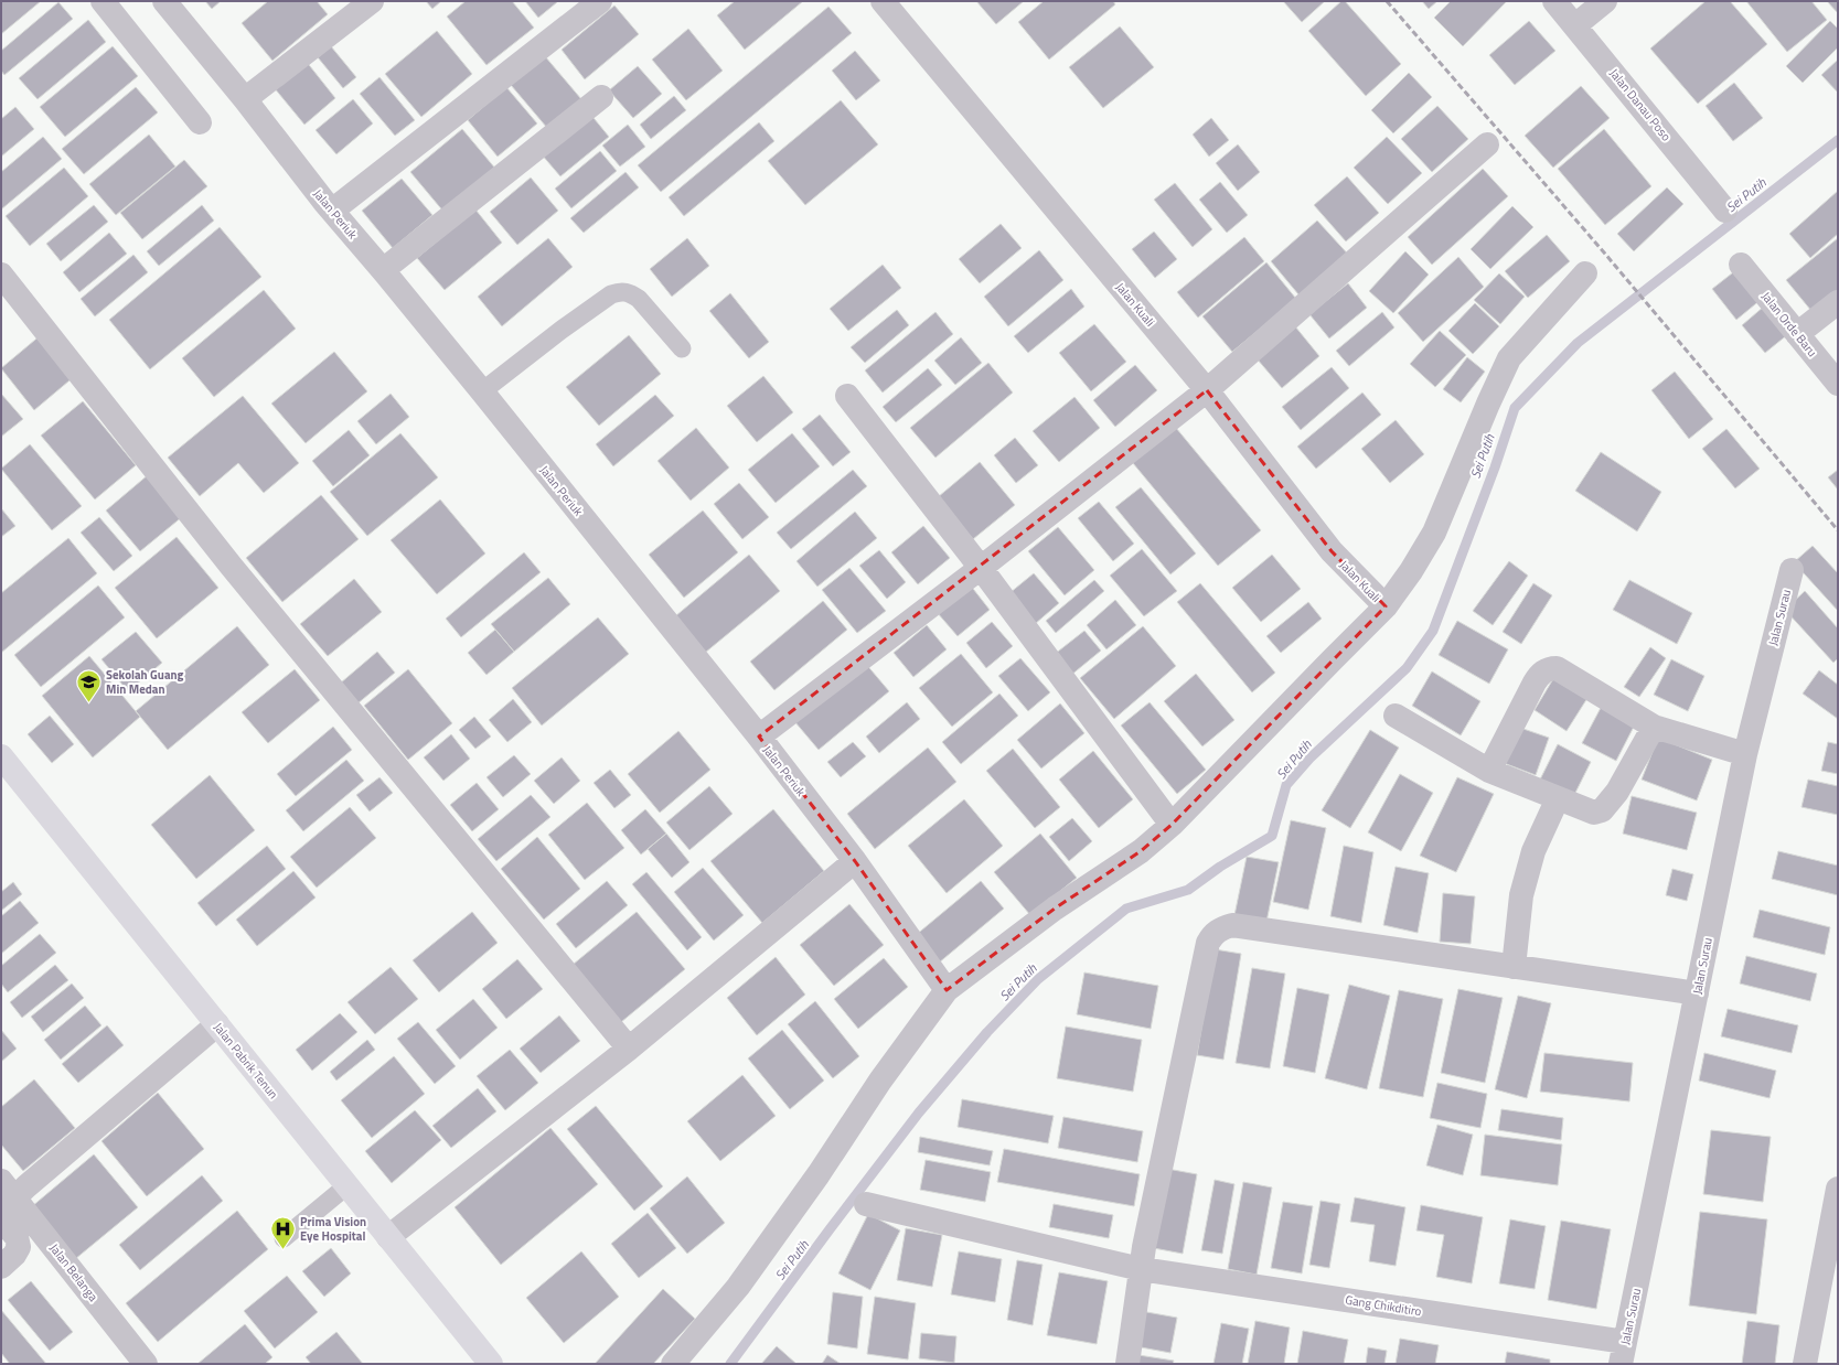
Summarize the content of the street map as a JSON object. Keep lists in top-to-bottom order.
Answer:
{
  "streets": {
    "street": [
      "Jalan Danau Poso",
      "Jalan Periuk",
      "Jalan Kuali",
      "Jalan Orde Baru",
      "Jalan Surau",
      "Jalan Pabrik Tenun",
      "Jalan Belanga",
      "Gang Chikditiro"
    ]
  },
  "crossings": [
    ["Jalan Surau", "Gang Chikditiro"]
  ],
  "water": ["Sei Putih"],
  "places": {
    "school or university": ["Sekolah Guang Min Medan"],
    "hospital": ["Prima Vision Eye Hospital"]
  }
}
